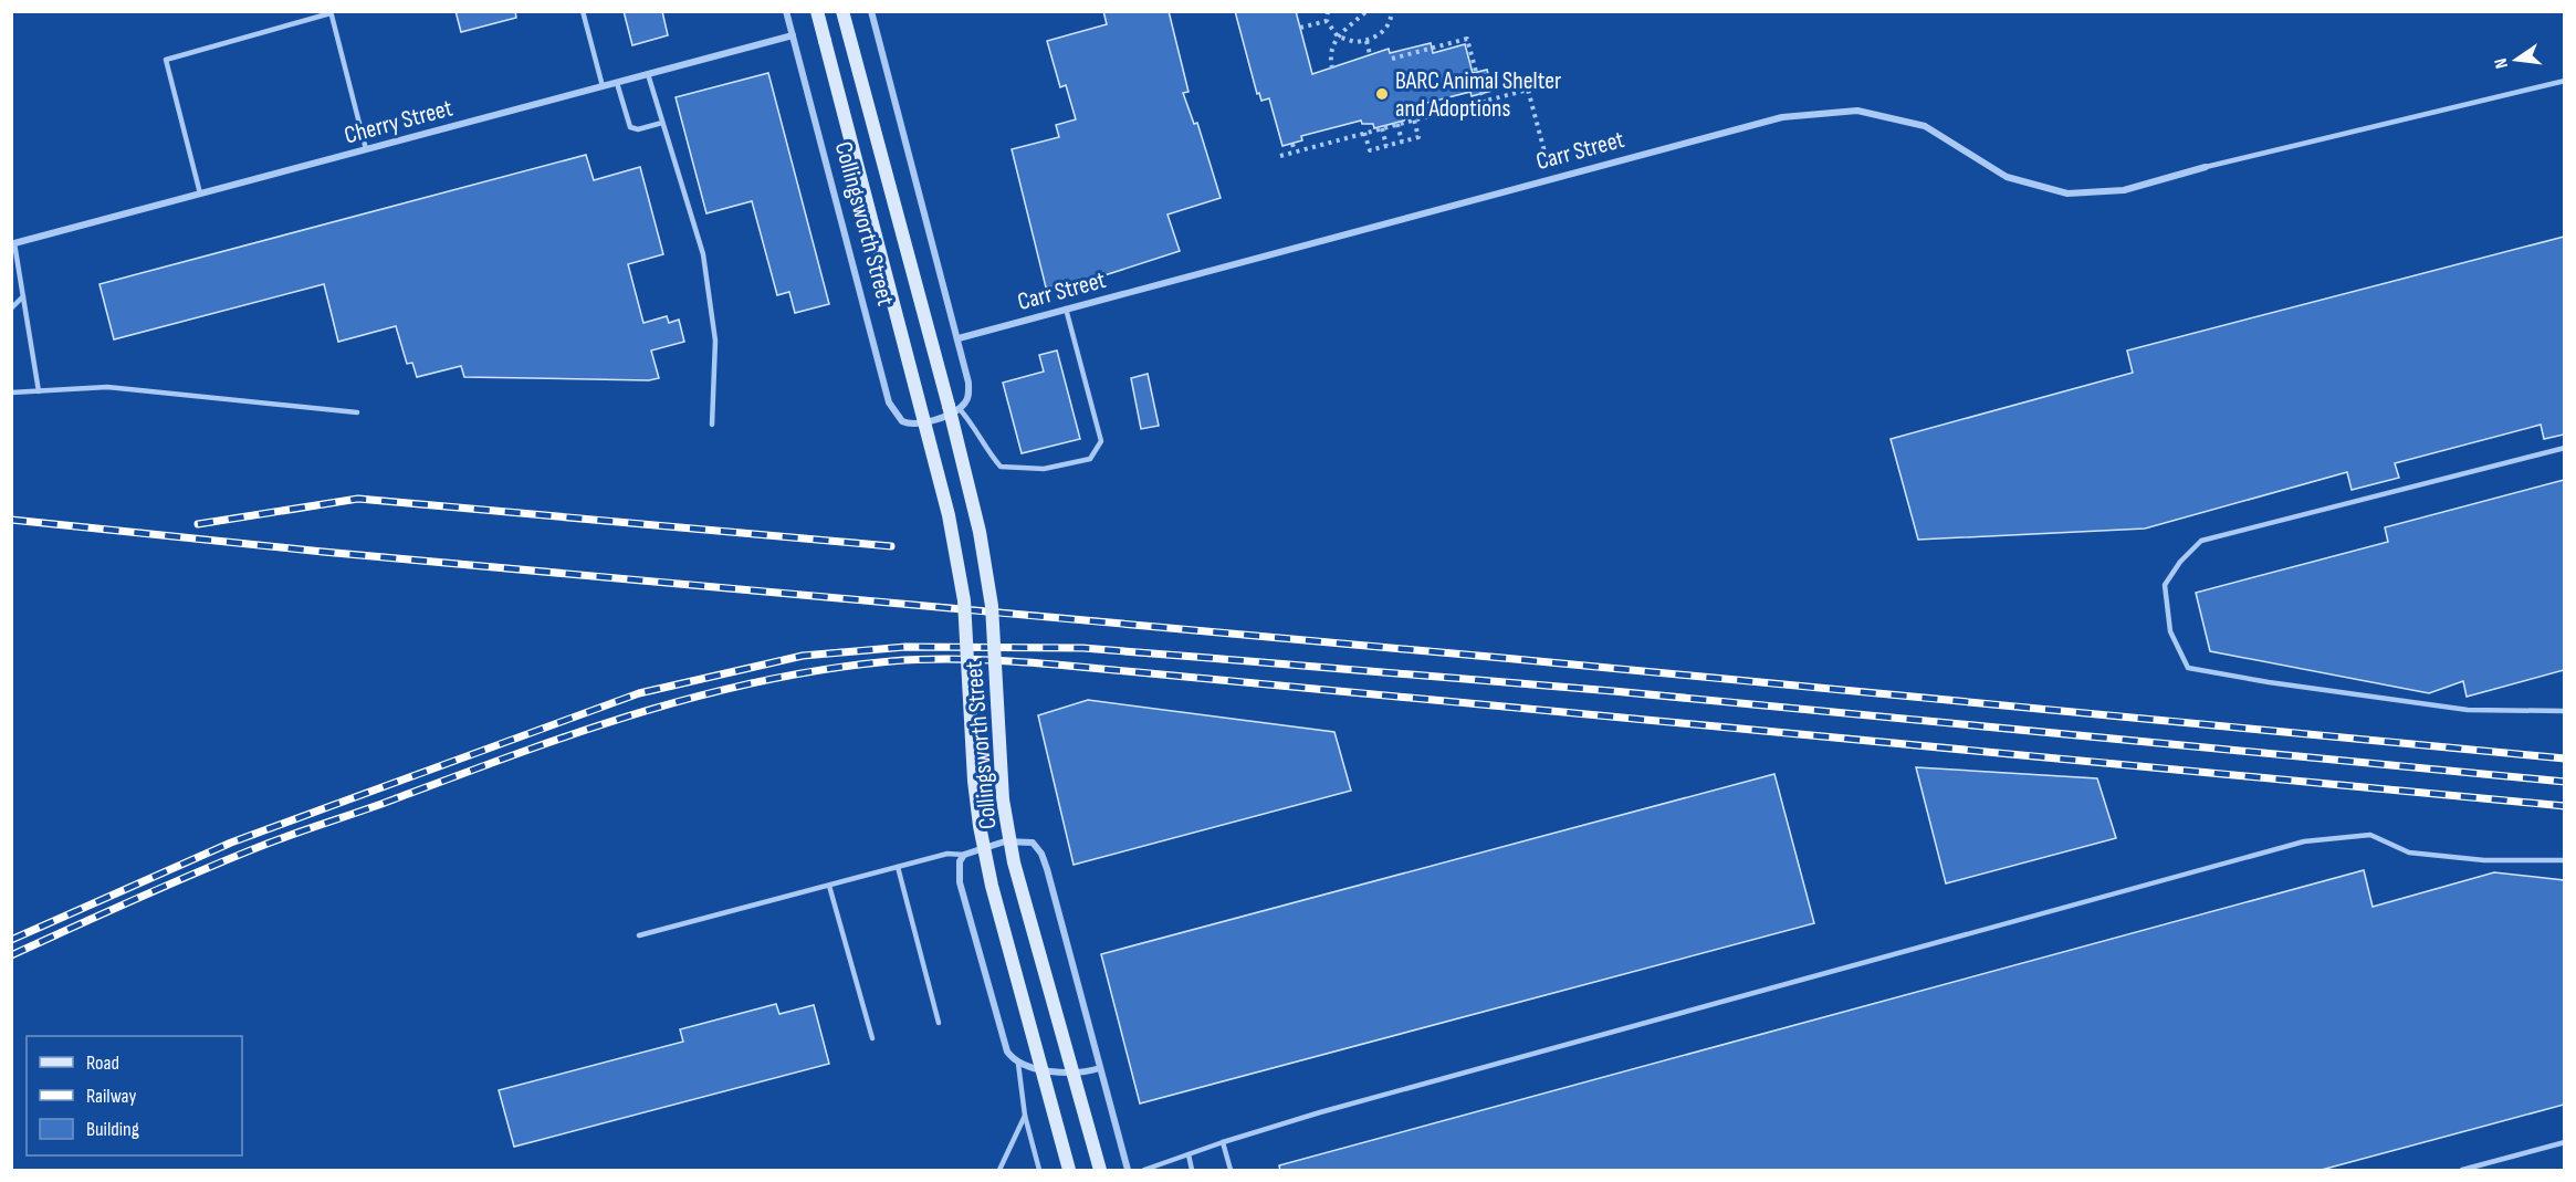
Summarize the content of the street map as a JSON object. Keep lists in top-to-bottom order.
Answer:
{
  "streets": {
    "main road": ["Collingsworth Street"],
    "street": ["Cherry Street", "Carr Street"]
  },
  "crossings": [
    ["Cherry Street", "Collingsworth Street"]
  ],
  "places": ["BARC Animal Shelter and Adoptions"],
  "legend": ["Road", "Railway", "Building"],
  "north": "left"
}
